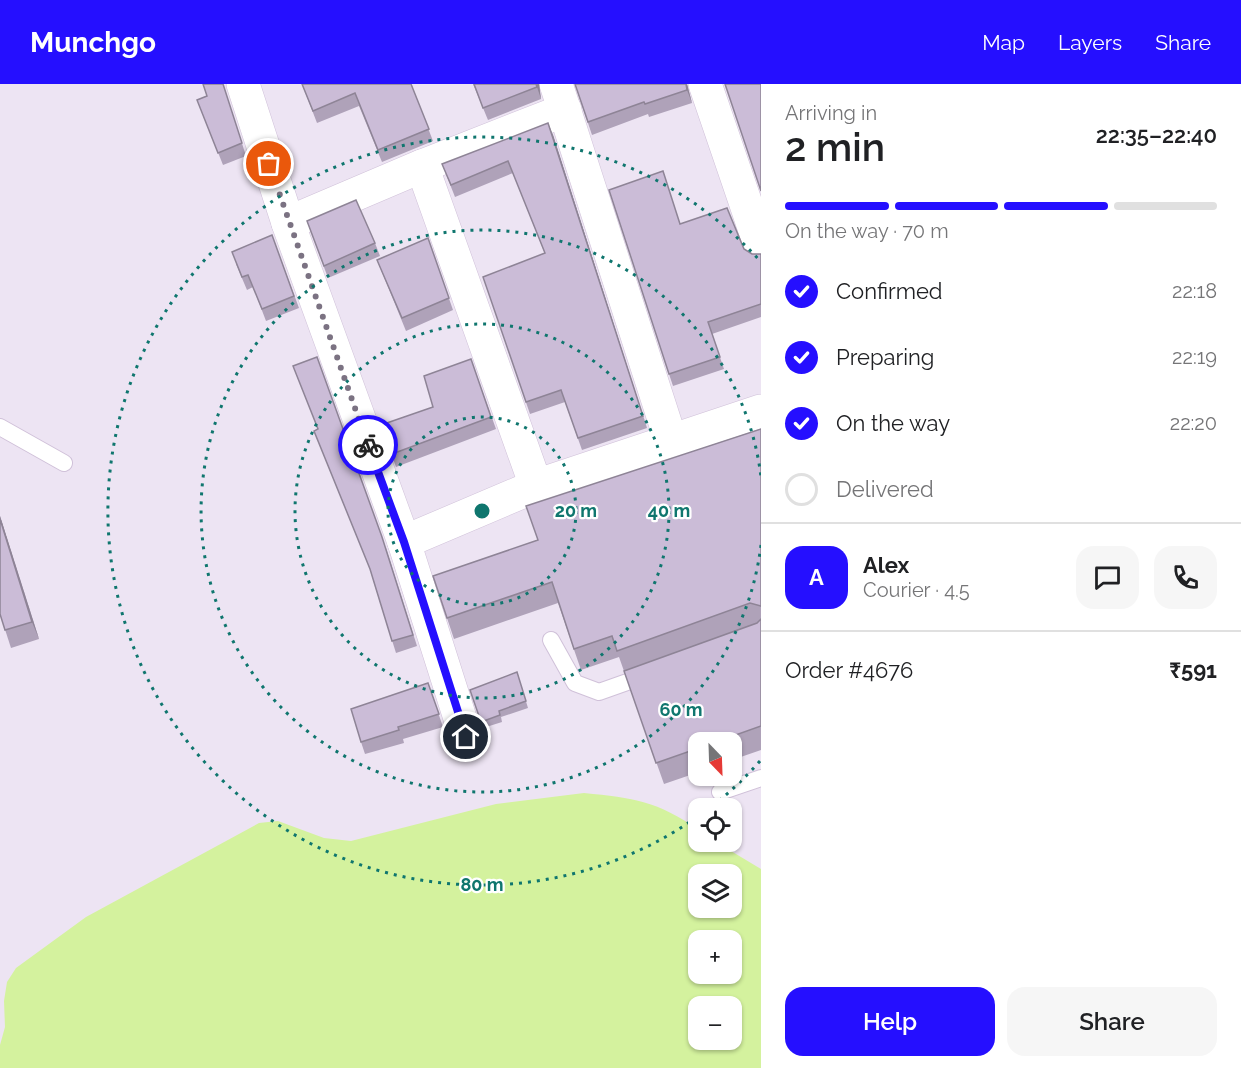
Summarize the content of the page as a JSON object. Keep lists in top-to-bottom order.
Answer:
{
  "north": "bottom right",
  "page": {
    "header": "Munchgo",
    "nav": ["Map", "Layers", "Share"],
    "heading": ["2 min", "Arriving in", "22:35–22:40"],
    "panel": [
      "Alex",
      "Courier · 4.5",
      "Order #4676",
      "₹591"
    ],
    "bar": "On the way · 70 m",
    "list": [
      ["Confirmed", "22:18"],
      ["Preparing", "22:19"],
      ["On the way", "22:20"],
      "Delivered"
    ],
    "round": "A",
    "map_buttons": ["+", "−"],
    "buttons": ["Help", "Share"]
  },
  "rings": [
    "20 m",
    "40 m",
    "60 m",
    "80 m"
  ]
}
